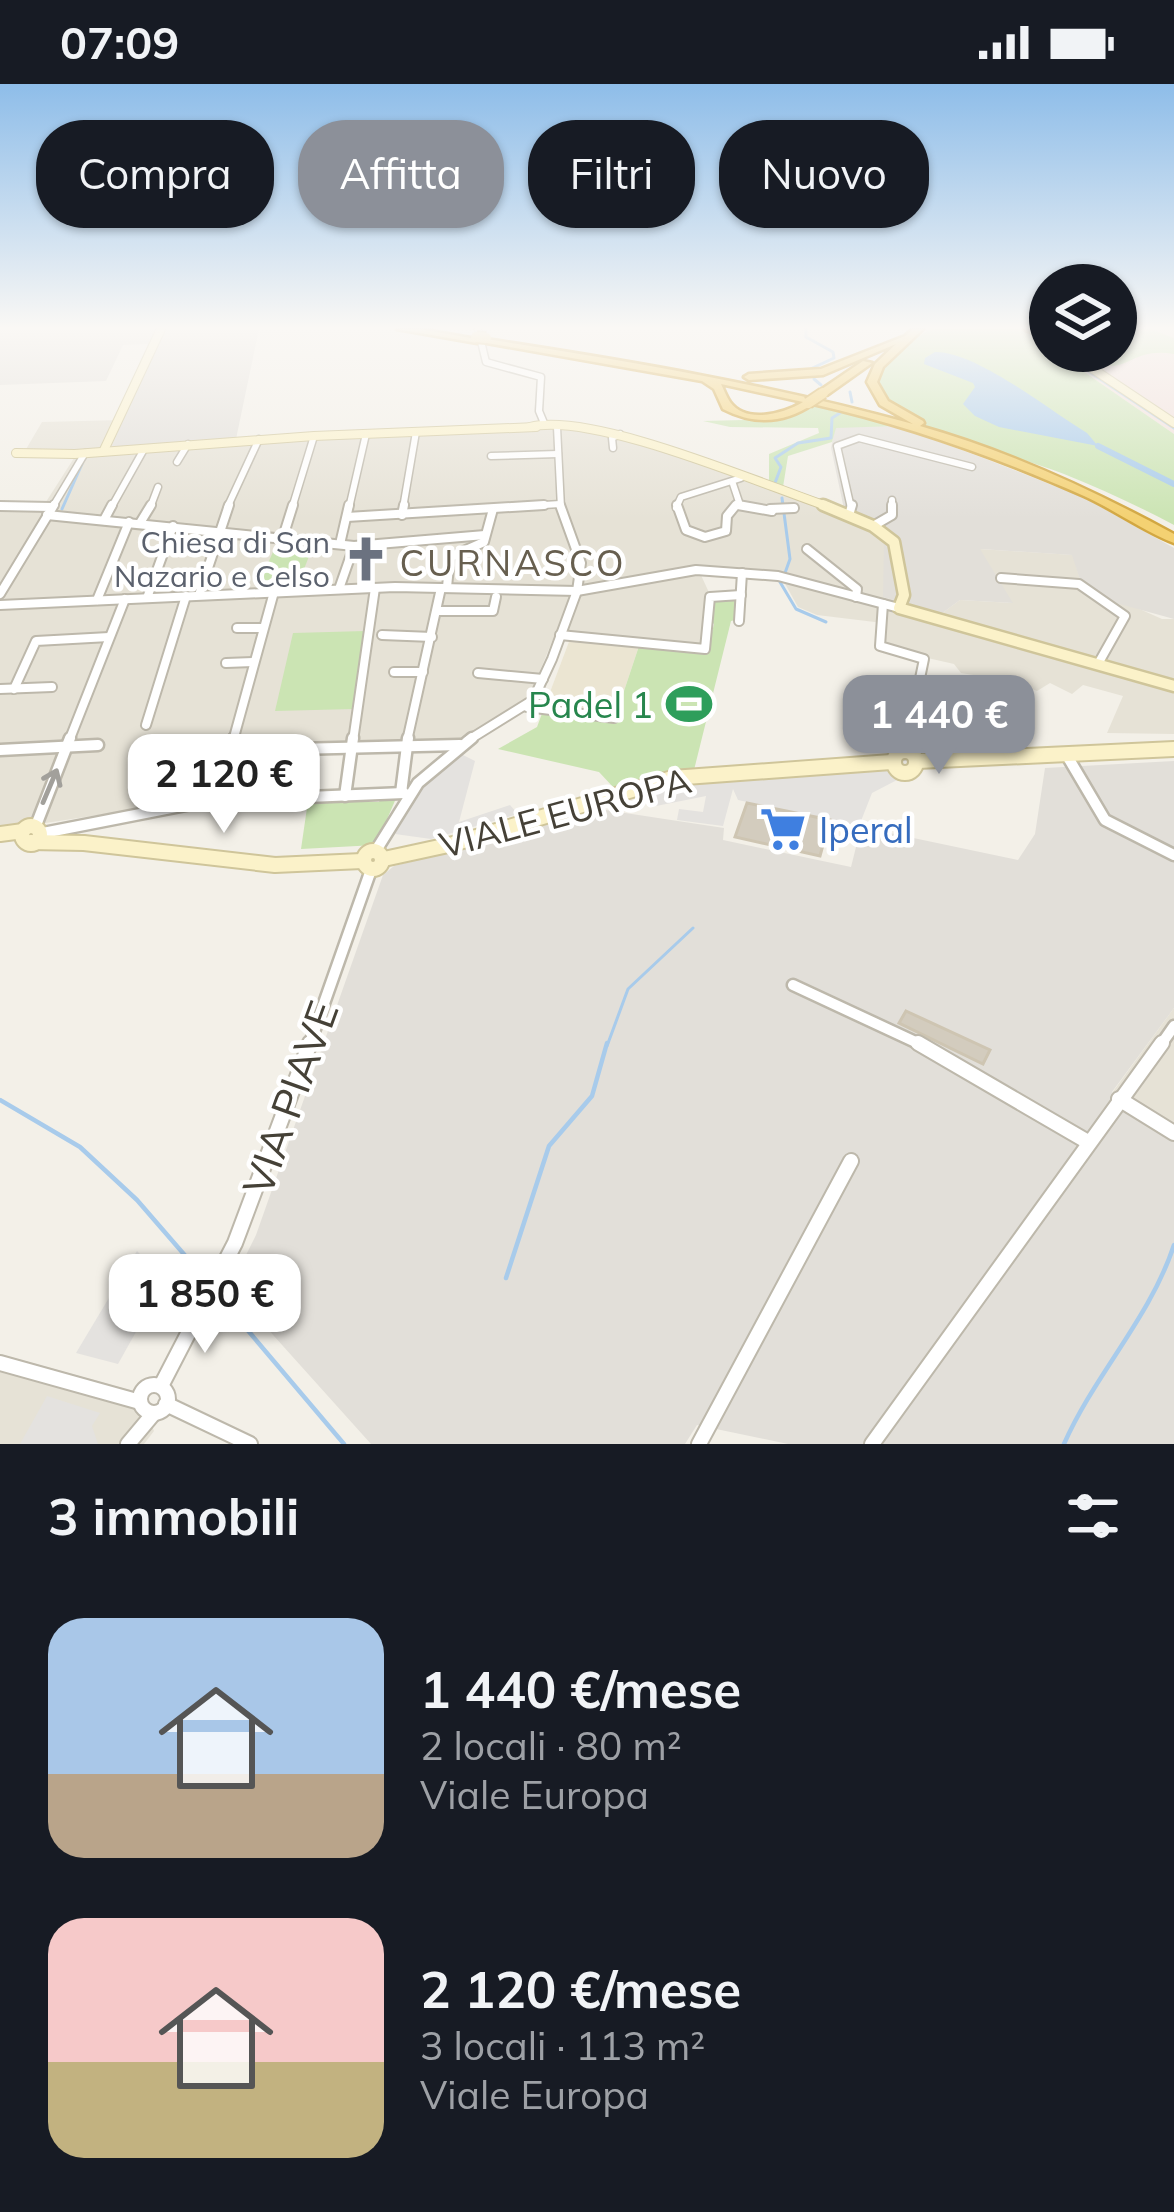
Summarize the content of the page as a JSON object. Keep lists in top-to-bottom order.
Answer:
{
  "streets": {
    "street": ["VIALE EUROPA", "VIA PIAVE"]
  },
  "crossings": [
    ["VIALE EUROPA", "VIA PIAVE"]
  ],
  "districts": ["CURNASCO"],
  "places": {
    "church": ["Chiesa di San Nazario e Celso"],
    "sports": ["Padel 1"],
    "supermarket": ["Iperal"]
  },
  "page": {
    "status": "07:09",
    "chip": [
      "Compra",
      "Affitta",
      "Filtri",
      "Nuovo"
    ],
    "price": ["1 440 €", "2 120 €", "1 850 €"],
    "heading": "3 immobili",
    "list": [
      {
        "name": "1 440 €/mese",
        "note": "2 locali · 80 m² · Viale Europa"
      },
      {
        "name": "2 120 €/mese",
        "note": "3 locali · 113 m² · Viale Europa"
      }
    ]
  }
}
